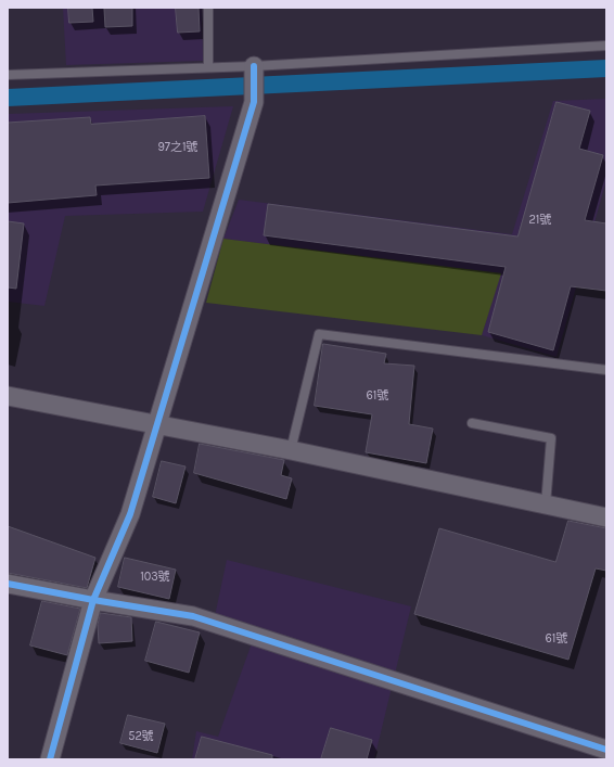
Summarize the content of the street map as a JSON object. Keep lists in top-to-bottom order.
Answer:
{
  "house_numbers": [
    "97之1號",
    "21號",
    "61號",
    "103號",
    "61號",
    "52號"
  ]
}
